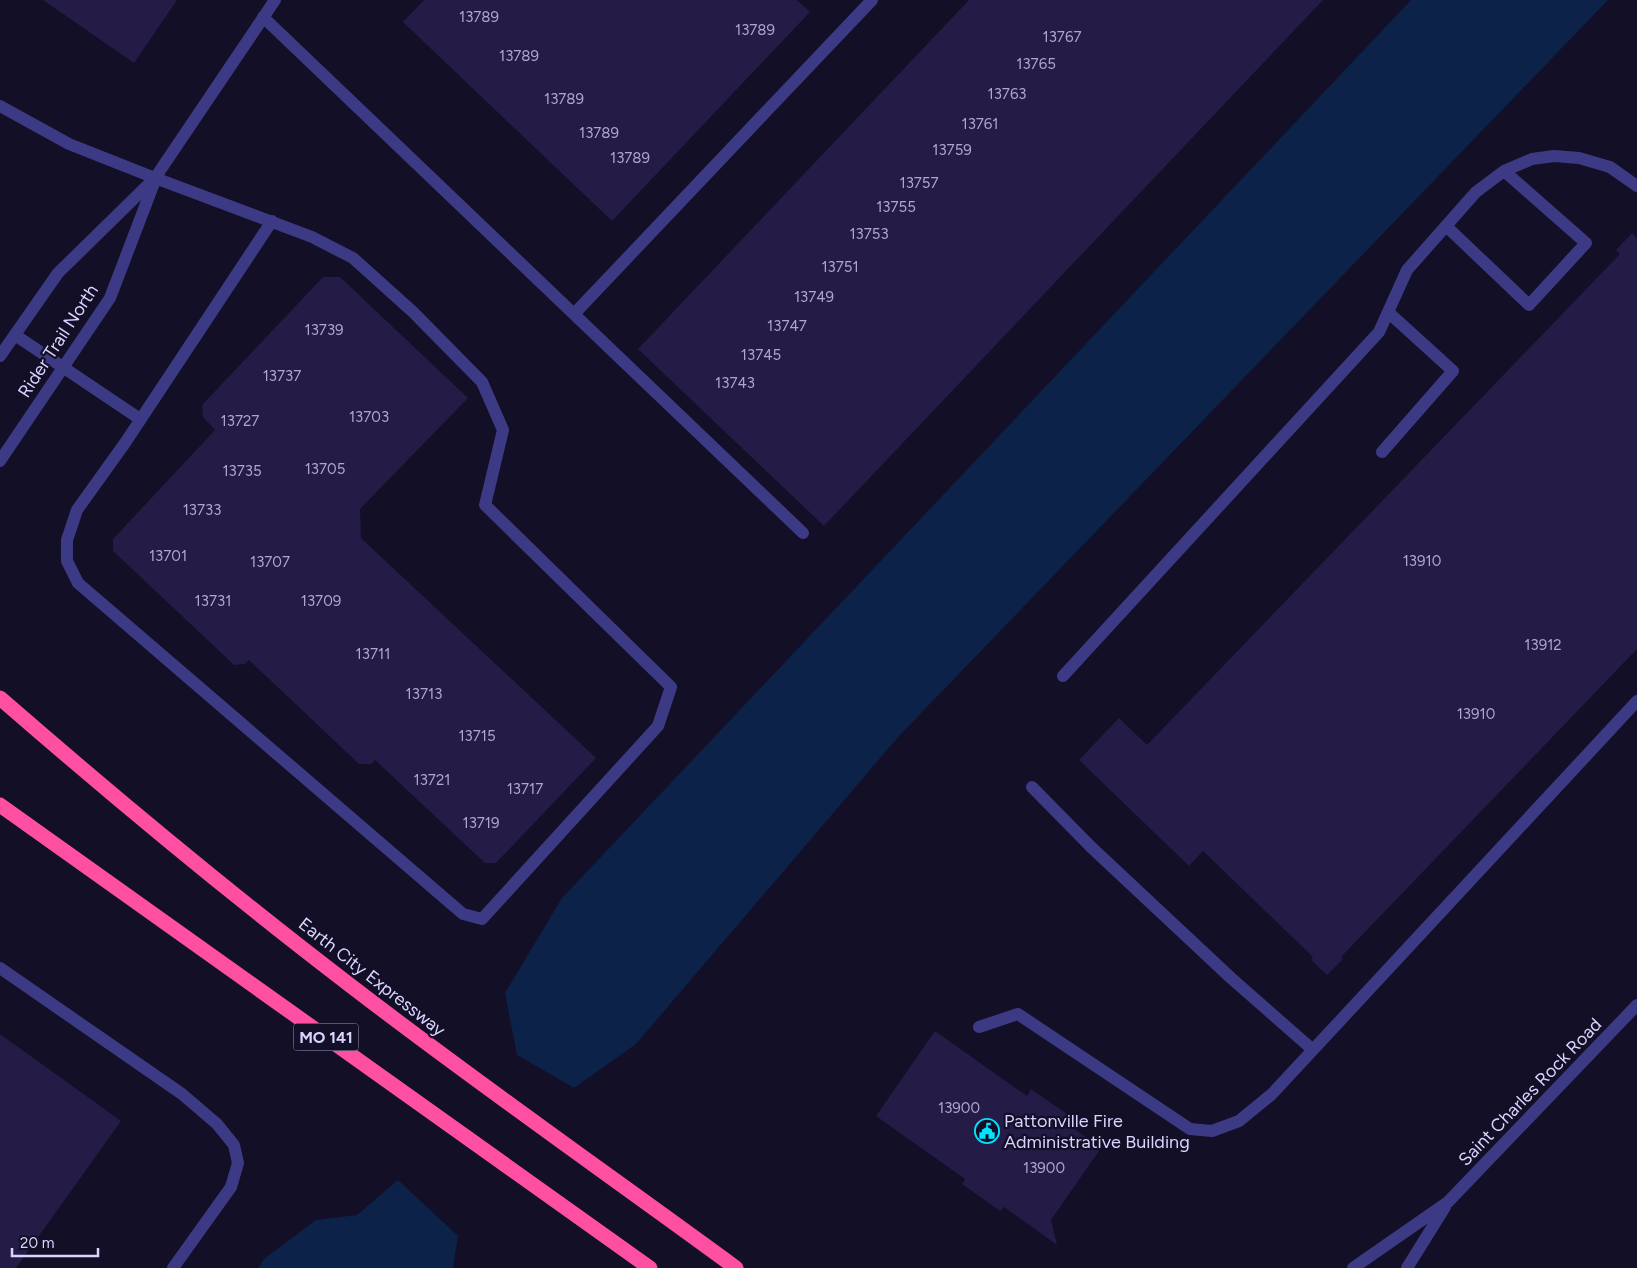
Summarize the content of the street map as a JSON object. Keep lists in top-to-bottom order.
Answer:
{
  "streets": {
    "highway": ["Earth City Expressway", "MO 141"],
    "street": ["Rider Trail North", "Saint Charles Rock Road"]
  },
  "places": {
    "public building": ["Pattonville Fire Administrative Building"]
  },
  "house_numbers": [
    "13789",
    "13789",
    "13767",
    "13789",
    "13765",
    "13763",
    "13789",
    "13761",
    "13789",
    "13759",
    "13789",
    "13757",
    "13755",
    "13753",
    "13751",
    "13749",
    "13747",
    "13739",
    "13745",
    "13737",
    "13743",
    "13703",
    "13727",
    "13705",
    "13735",
    "13733",
    "13701",
    "13910",
    "13707",
    "13731",
    "13709",
    "13912",
    "13711",
    "13713",
    "13910",
    "13715",
    "13721",
    "13717",
    "13719",
    "13900",
    "13900"
  ],
  "scale_bar": "20 m"
}
